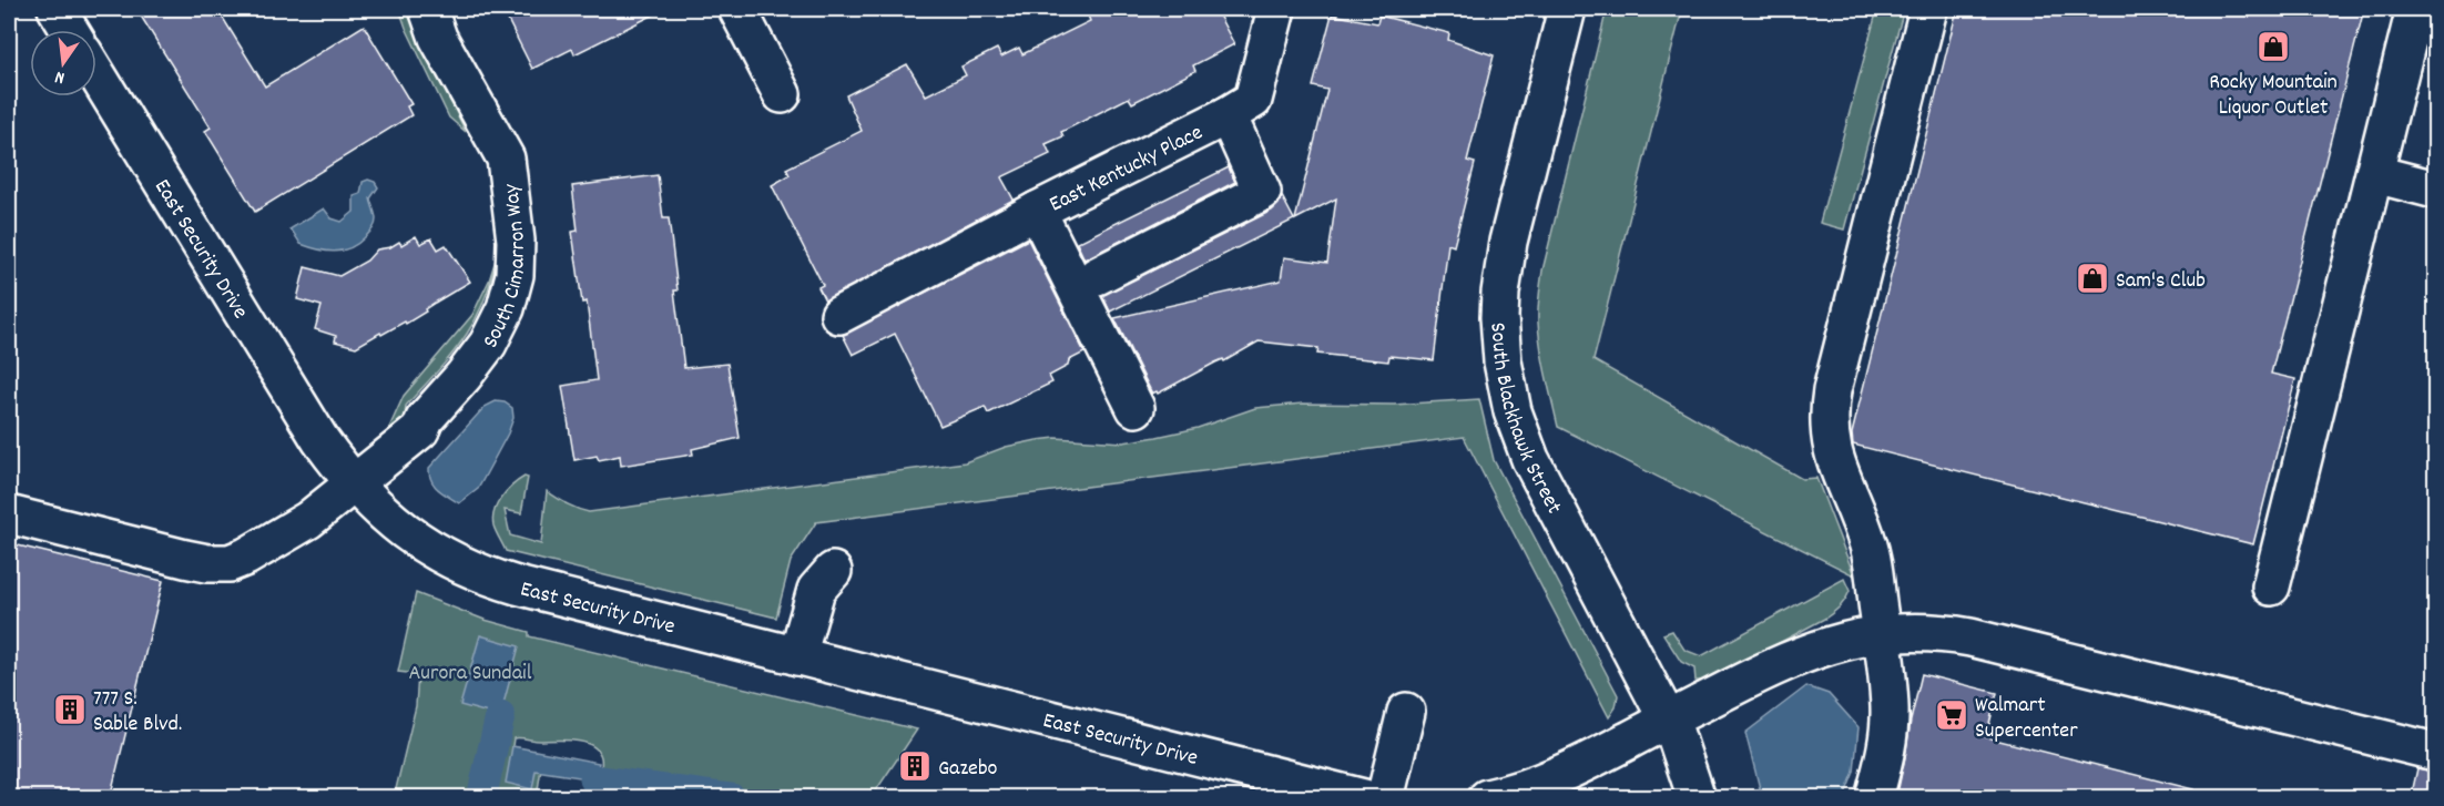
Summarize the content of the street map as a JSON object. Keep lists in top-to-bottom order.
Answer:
{
  "streets": {
    "street": [
      "East Kentucky Place",
      "East Security Drive",
      "South Cimarron Way",
      "South Blackhawk Street"
    ]
  },
  "crossings": [
    ["East Security Drive", "South Cimarron Way"]
  ],
  "parks": ["Aurora Sundail"],
  "places": {
    "shop": ["Rocky Mountain Liquor Outlet", "Sam's Club"],
    "building": ["777 S. Sable Blvd.", "Gazebo"],
    "supermarket": ["Walmart Supercenter"]
  },
  "north": "bottom"
}
